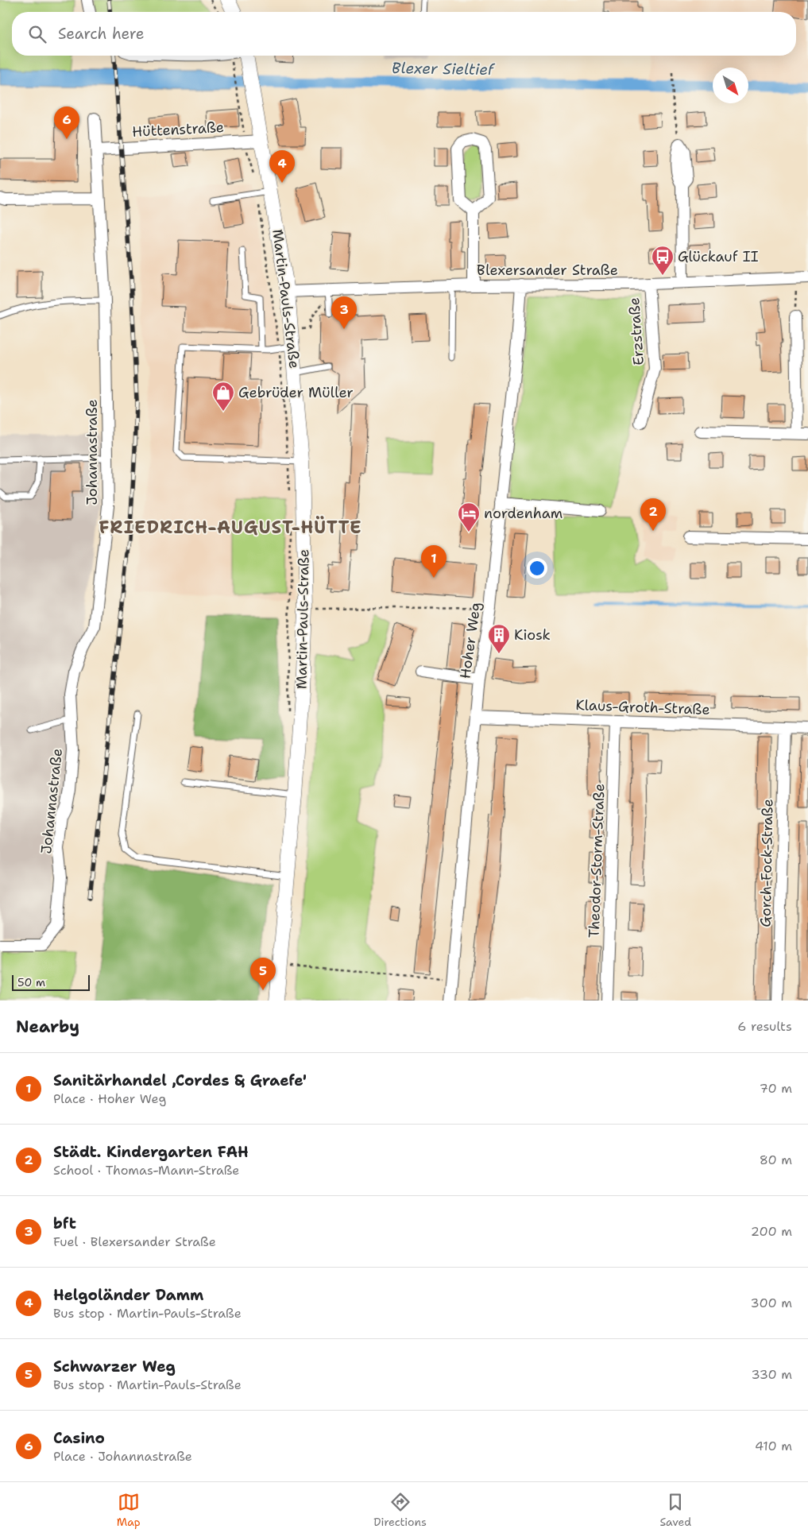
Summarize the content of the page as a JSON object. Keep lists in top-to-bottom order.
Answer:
{
  "streets": {
    "street": [
      "Hüttenstraße",
      "Blexersander Straße",
      "Martin-Pauls-Straße",
      "Erzstraße",
      "Johannastraße",
      "Hoher Weg",
      "Klaus-Groth-Straße",
      "Theodor-Storm-Straße",
      "Gorch-Fock-Straße"
    ]
  },
  "crossings": [
    ["Hüttenstraße", "Martin-Pauls-Straße"],
    ["Hüttenstraße", "Johannastraße"],
    ["Blexersander Straße", "Martin-Pauls-Straße"],
    ["Blexersander Straße", "Erzstraße"],
    ["Blexersander Straße", "Hoher Weg"],
    ["Hoher Weg", "Klaus-Groth-Straße"],
    ["Klaus-Groth-Straße", "Theodor-Storm-Straße"],
    ["Klaus-Groth-Straße", "Gorch-Fock-Straße"]
  ],
  "districts": ["FRIEDRICH-AUGUST-HÜTTE"],
  "water": ["Blexer Sieltief"],
  "places": {
    "bus stop": ["Glückauf II"],
    "shop": ["Gebrüder Müller"],
    "hotel": ["nordenham"],
    "building": ["Kiosk"]
  },
  "scale_bar": "50 m",
  "north": "bottom right",
  "page": {
    "search": "Search here",
    "pins": [
      "6",
      "4",
      "3",
      "2",
      "1",
      "5"
    ],
    "scale": "50 m",
    "heading": ["Nearby", "6 results"],
    "list": [
      {
        "mark": "1",
        "name": "Sanitärhandel ,Cordes & Graefe'",
        "note": "Place · Hoher Weg",
        "value": "70 m"
      },
      {
        "mark": "2",
        "name": "Städt. Kindergarten FAH",
        "note": "School · Thomas-Mann-Straße",
        "value": "80 m"
      },
      {
        "mark": "3",
        "name": "bft",
        "note": "Fuel · Blexersander Straße",
        "value": "200 m"
      },
      {
        "mark": "4",
        "name": "Helgoländer Damm",
        "note": "Bus stop · Martin-Pauls-Straße",
        "value": "300 m"
      },
      {
        "mark": "5",
        "name": "Schwarzer Weg",
        "note": "Bus stop · Martin-Pauls-Straße",
        "value": "330 m"
      },
      {
        "mark": "6",
        "name": "Casino",
        "note": "Place · Johannastraße",
        "value": "410 m"
      }
    ],
    "nav": ["Map", "Directions", "Saved"]
  }
}
